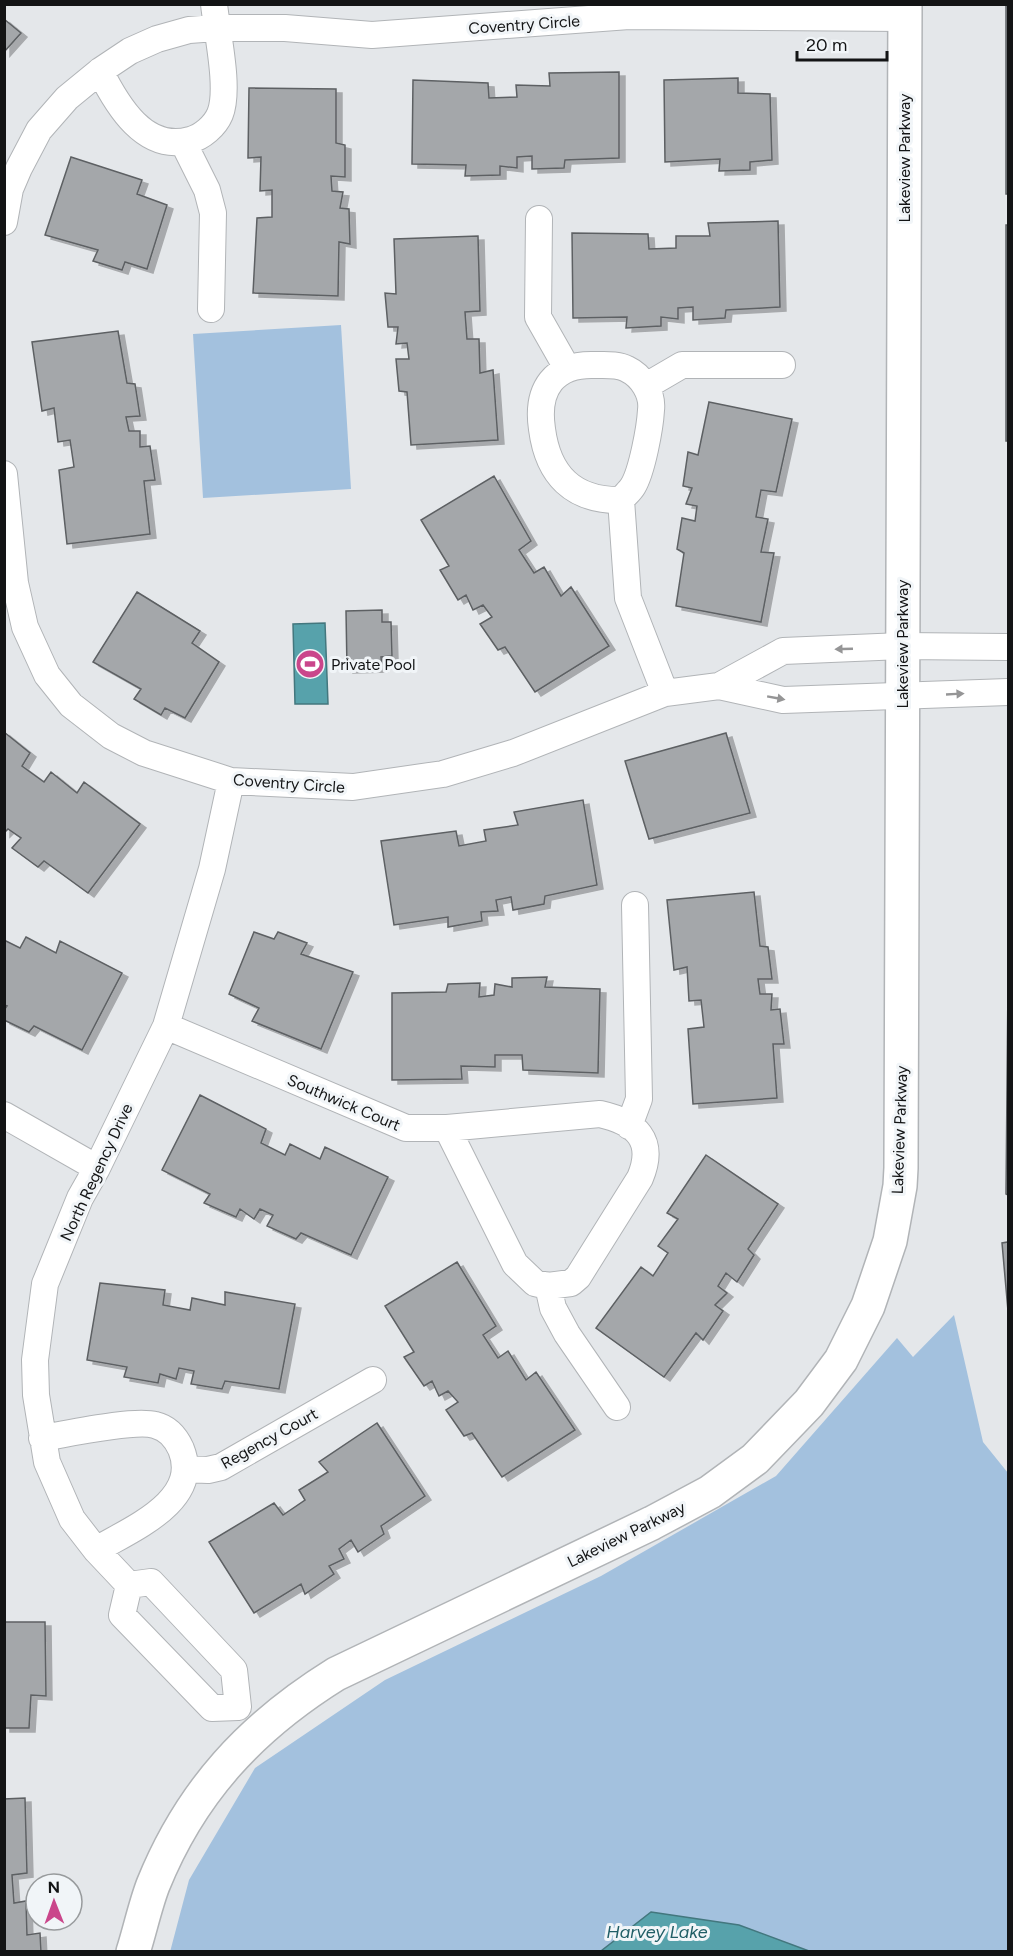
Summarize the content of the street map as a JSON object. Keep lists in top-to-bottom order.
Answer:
{
  "streets": {
    "street": [
      "Coventry Circle",
      "Lakeview Parkway",
      "Southwick Court",
      "North Regency Drive",
      "Regency Court"
    ]
  },
  "crossings": [
    ["Coventry Circle", "Lakeview Parkway"],
    ["Coventry Circle", "North Regency Drive"],
    ["Southwick Court", "North Regency Drive"]
  ],
  "water": ["Harvey Lake"],
  "places": {
    "sports": ["Private Pool"]
  },
  "scale_bar": "20 m",
  "north": "top"
}
